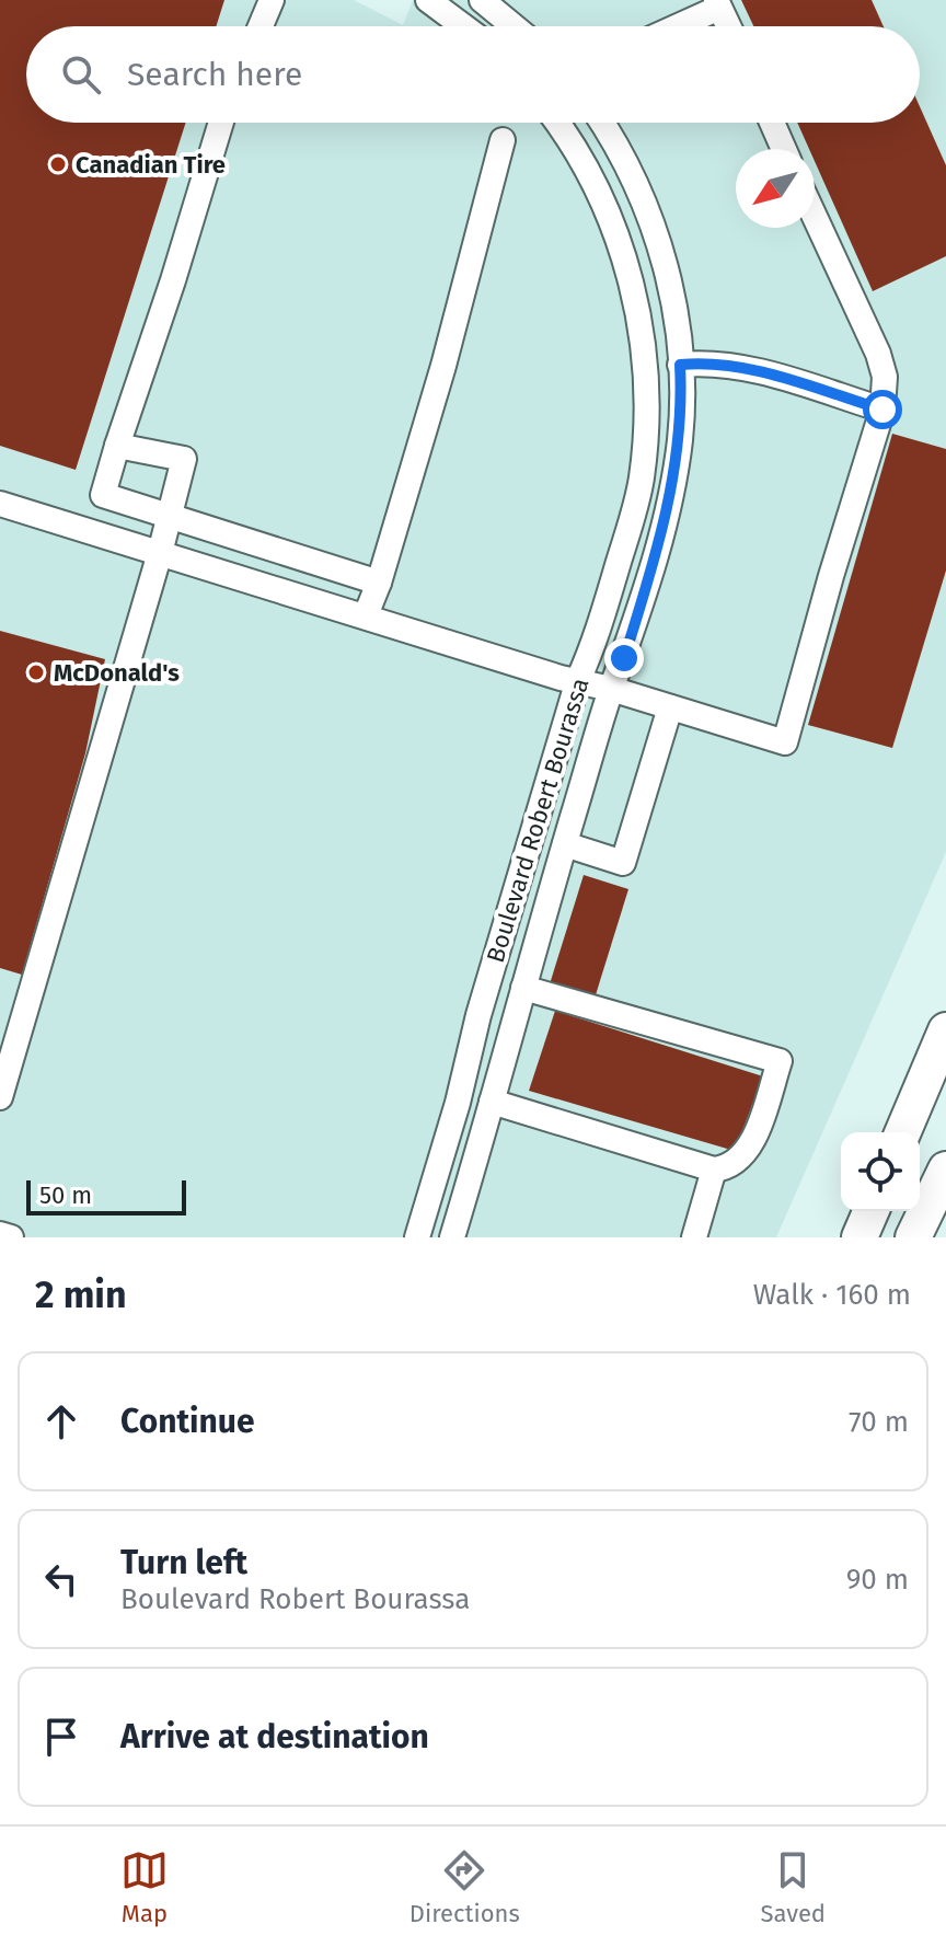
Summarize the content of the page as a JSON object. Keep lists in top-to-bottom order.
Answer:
{
  "streets": {
    "street": ["Boulevard Robert Bourassa"]
  },
  "places": ["Canadian Tire", "McDonald's"],
  "scale_bar": "50 m",
  "north": "bottom left",
  "page": {
    "search": "Search here",
    "scale": "50 m",
    "heading": ["2 min", "Walk · 160 m"],
    "list": [
      ["Continue", "70 m"],
      ["Turn left", "Boulevard Robert Bourassa", "90 m"],
      "Arrive at destination"
    ],
    "nav": ["Map", "Directions", "Saved"]
  }
}
